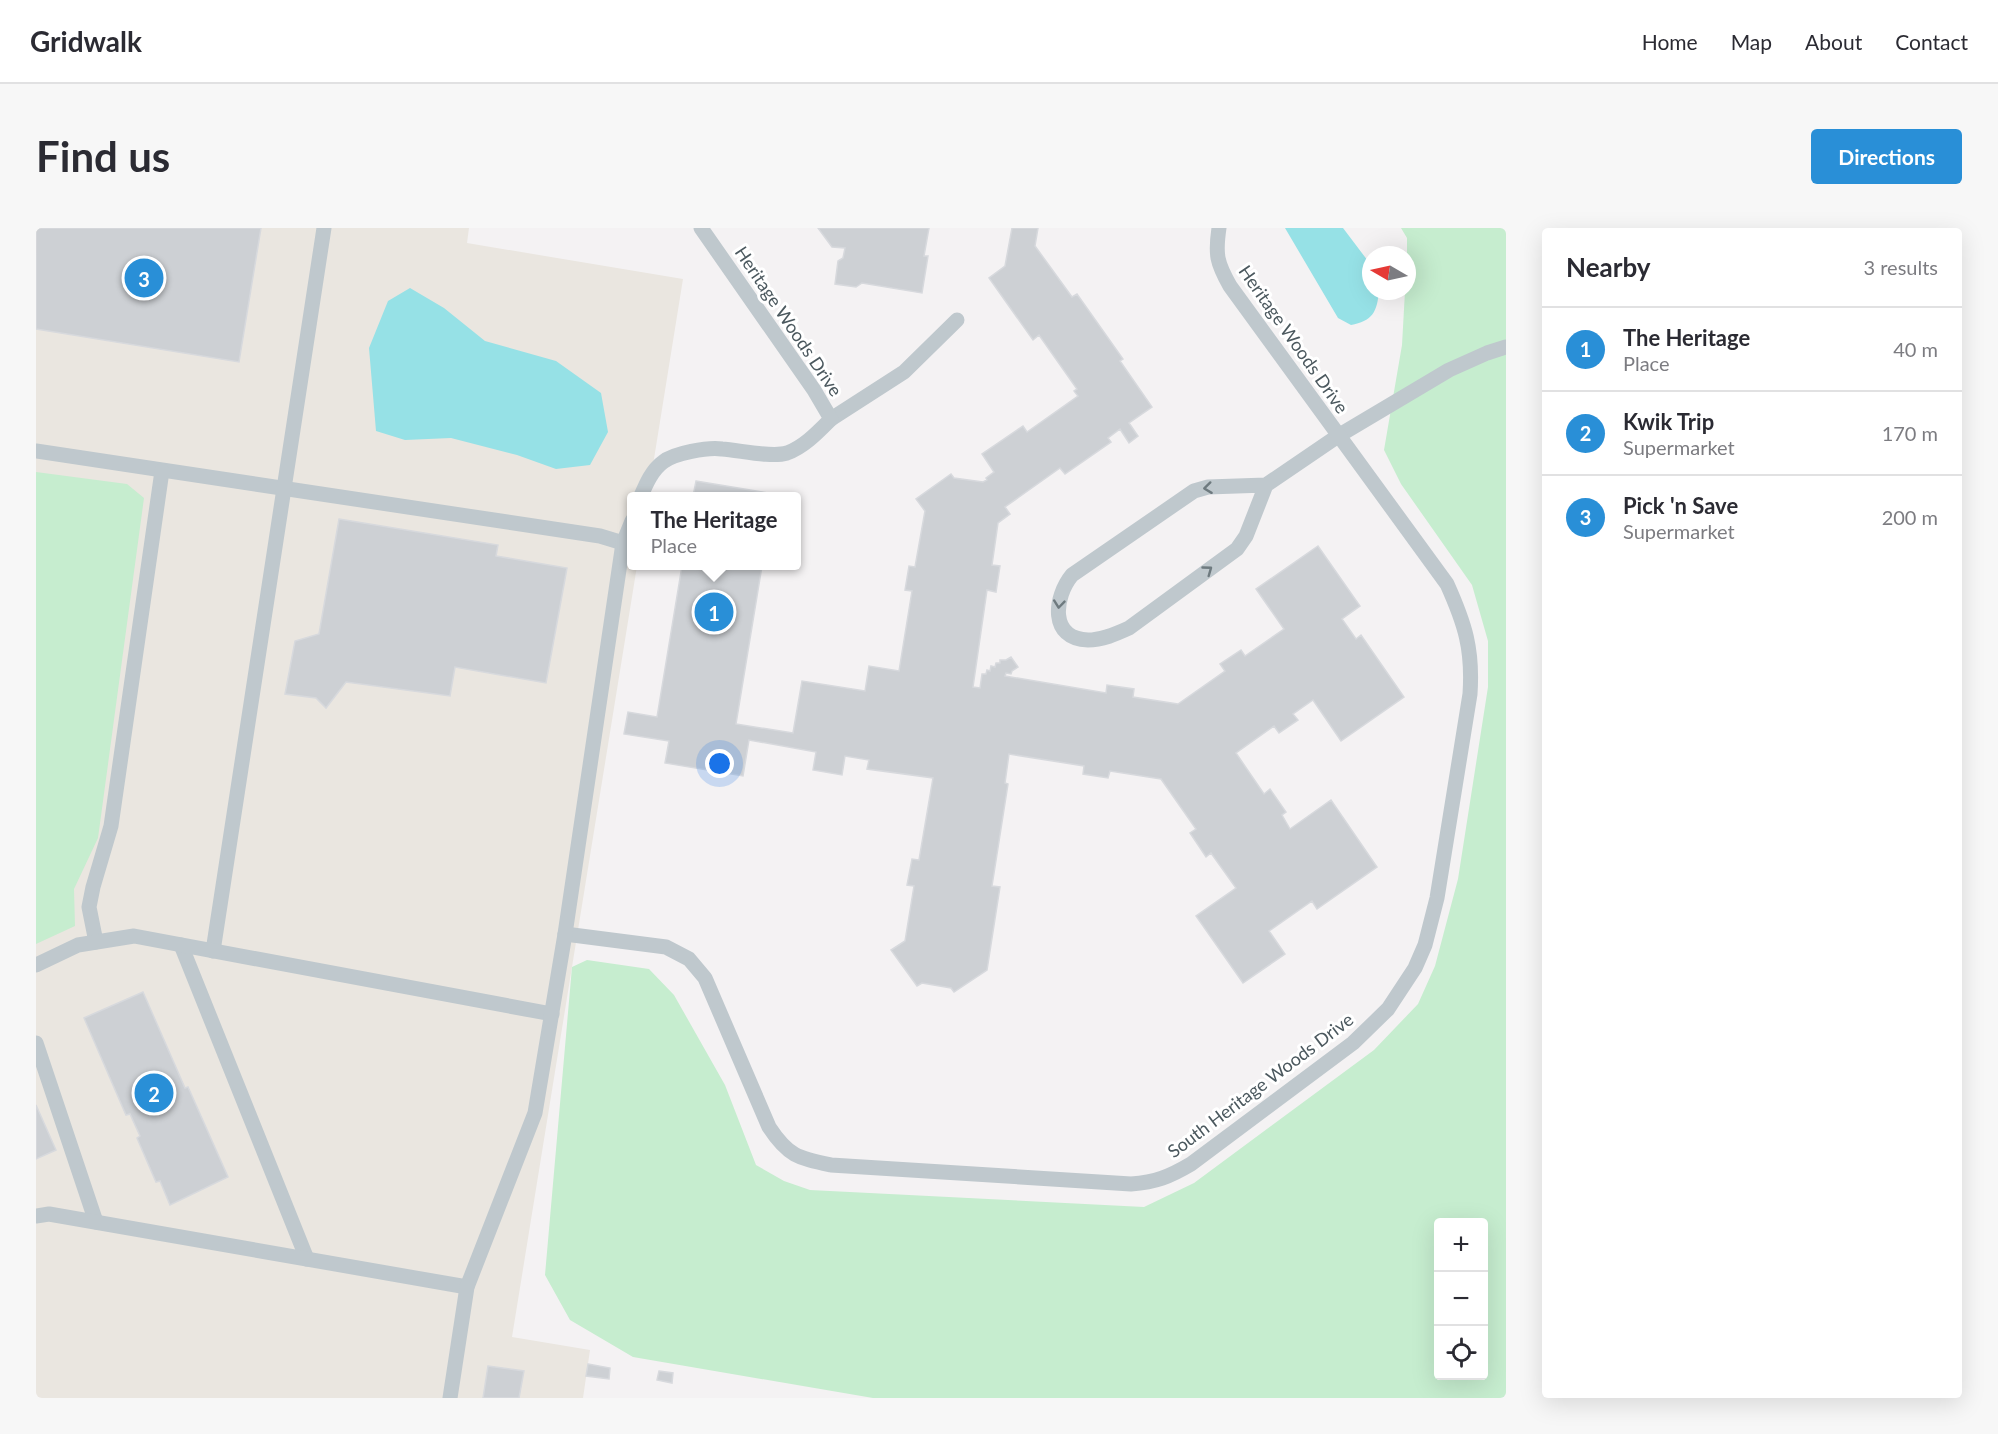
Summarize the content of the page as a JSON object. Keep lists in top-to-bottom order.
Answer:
{
  "streets": {
    "lane": ["Heritage Woods Drive", "South Heritage Woods Drive"]
  },
  "crossings": [
    ["Heritage Woods Drive", "South Heritage Woods Drive"]
  ],
  "north": "left",
  "page": {
    "header": "Gridwalk",
    "nav": [
      "Home",
      "Map",
      "About",
      "Contact"
    ],
    "buttons": "Directions",
    "title": "Find us",
    "heading": ["Nearby", "3 results"],
    "pins": ["3", "1", "2"],
    "list": [
      {
        "mark": "1",
        "name": "The Heritage",
        "note": "Place",
        "value": "40 m"
      },
      {
        "mark": "2",
        "name": "Kwik Trip",
        "note": "Supermarket",
        "value": "170 m"
      },
      {
        "mark": "3",
        "name": "Pick 'n Save",
        "note": "Supermarket",
        "value": "200 m"
      }
    ],
    "popup": ["The Heritage", "Place"],
    "map_buttons": ["+", "−"]
  }
}
